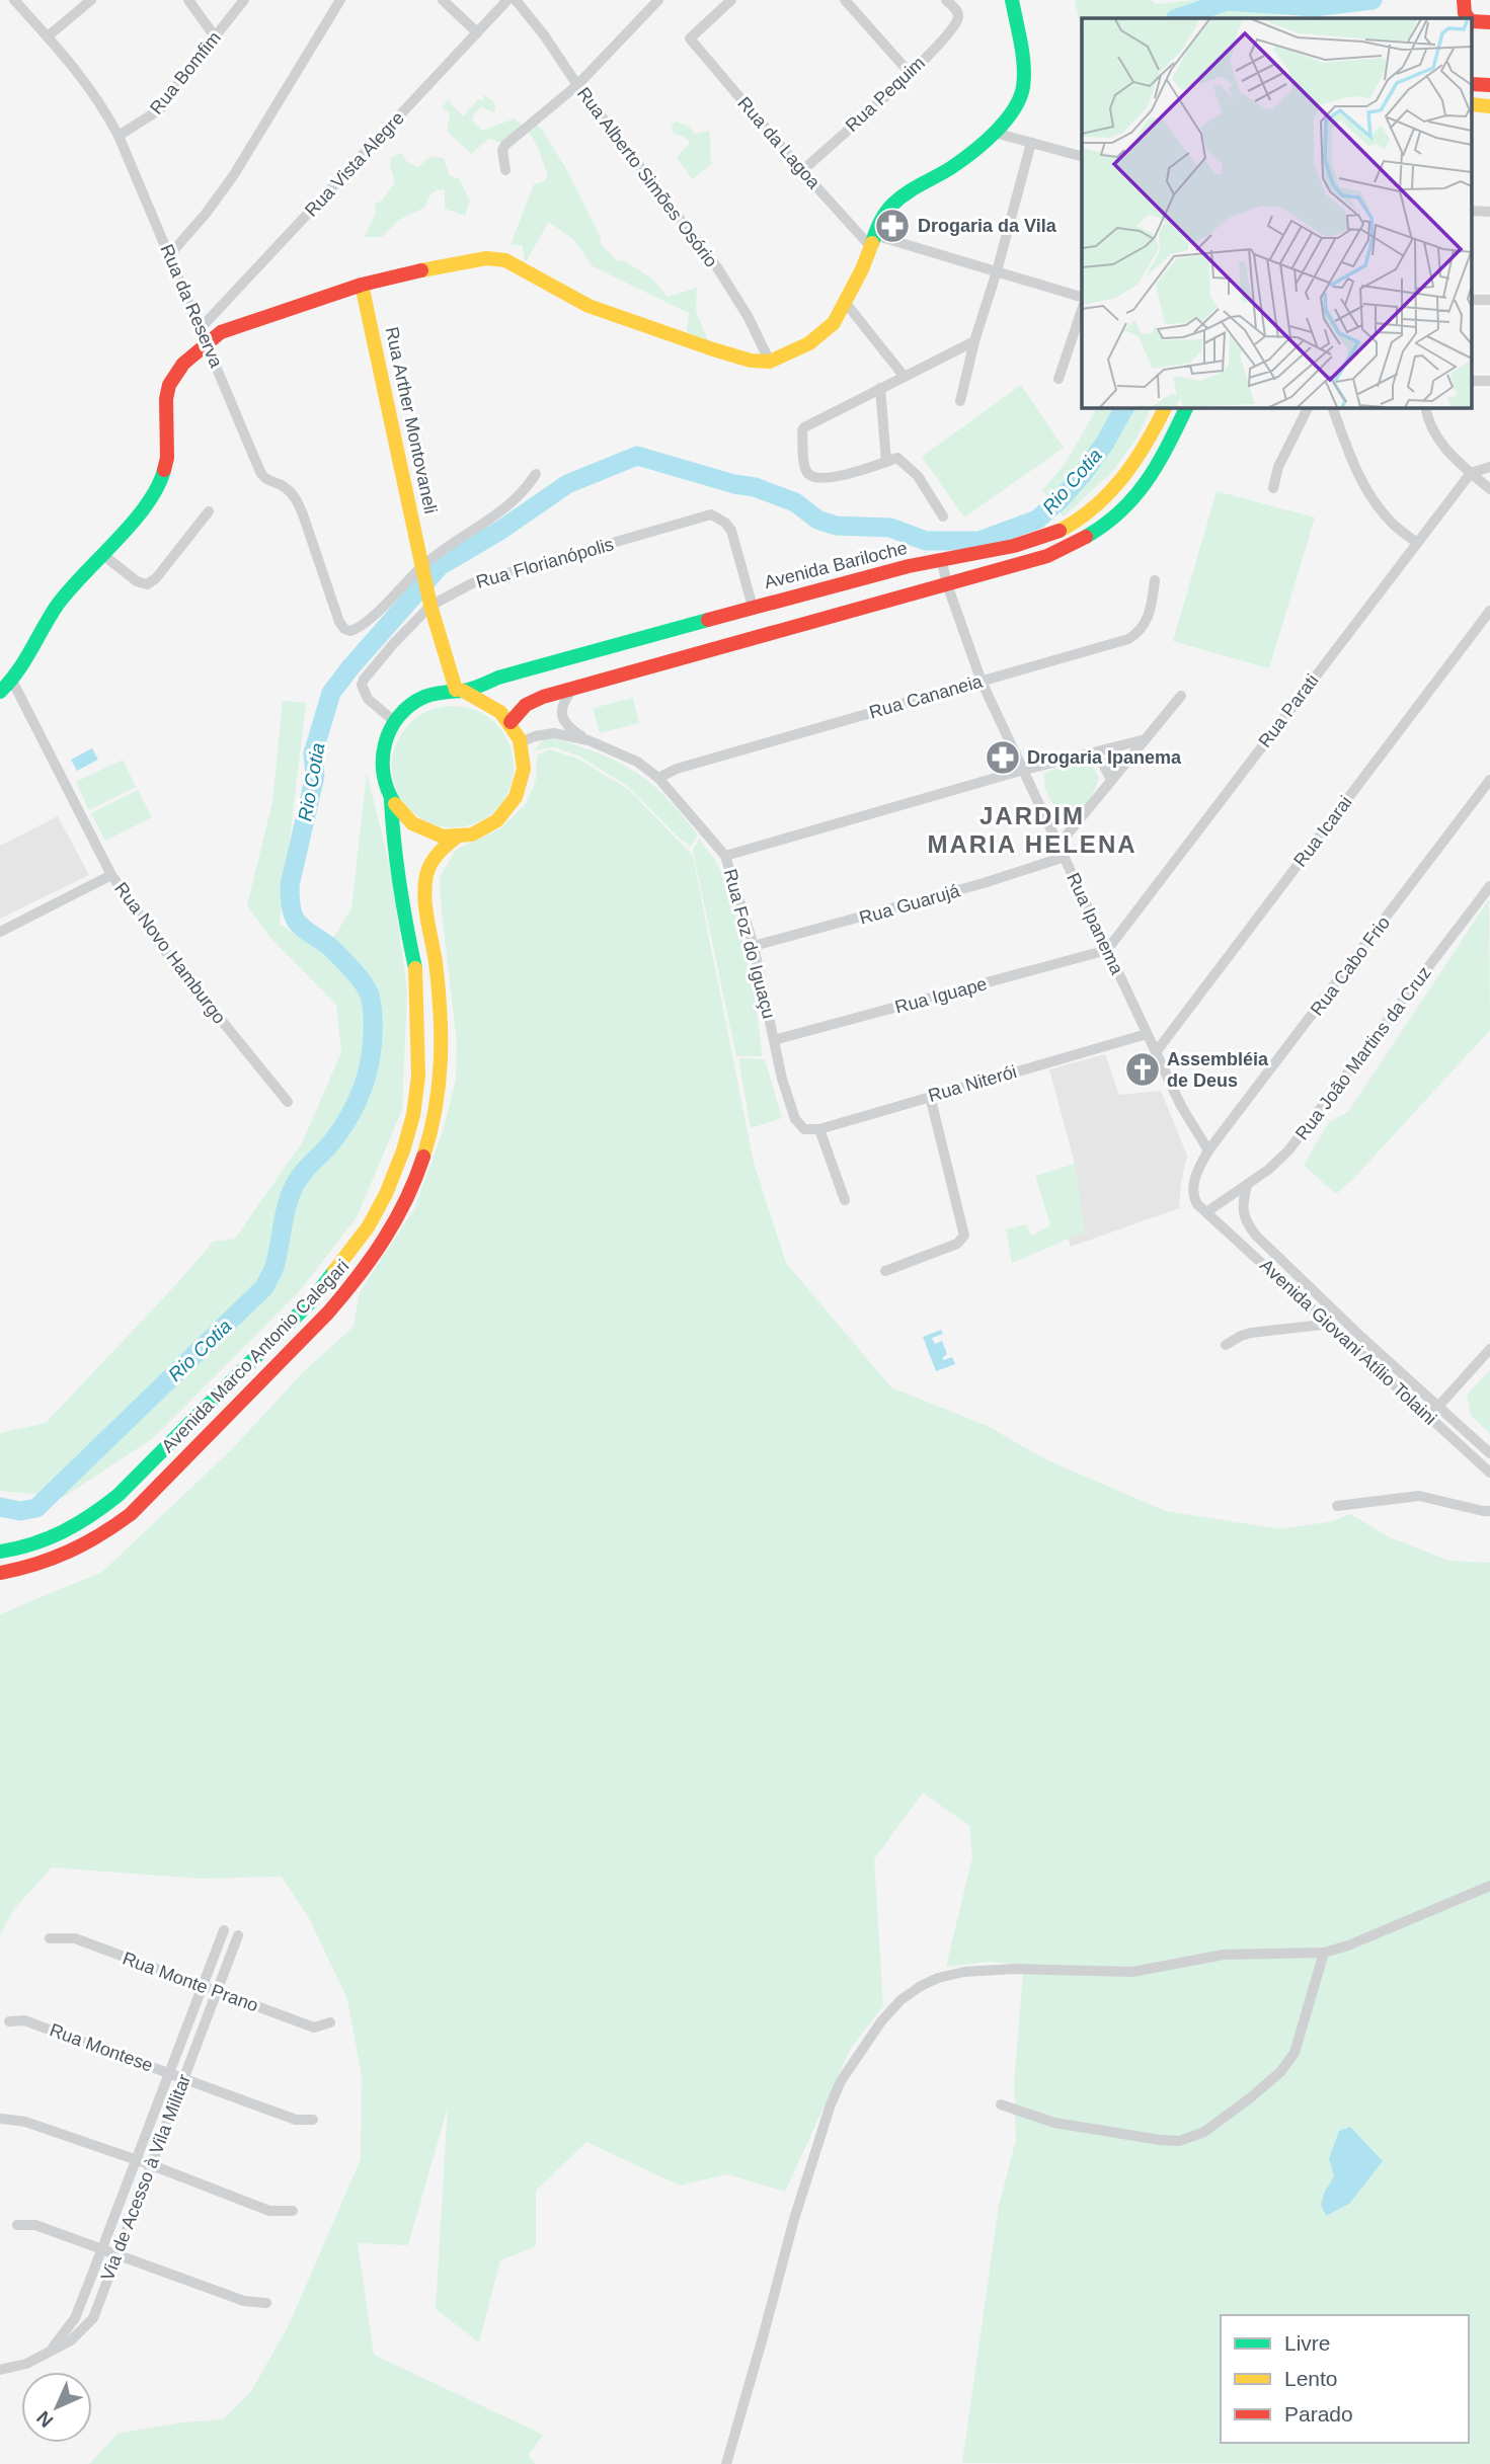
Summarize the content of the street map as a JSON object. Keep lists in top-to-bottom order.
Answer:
{
  "streets": {
    "main road": ["Rua Arther Montovaneli", "Avenida Bariloche", "Avenida Marco Antonio Calegari"],
    "street": [
      "Rua Bomfim",
      "Rua Pequim",
      "Rua da Lagoa",
      "Rua Vista Alegre",
      "Rua Alberto Simões Osório",
      "Rua da Reserva",
      "Rua Florianópolis",
      "Rua Cananeia",
      "Rua Parati",
      "Rua Icarai",
      "Rua Guarujá",
      "Rua Ipanema",
      "Rua Foz do Iguaçu",
      "Rua Novo Hamburgo",
      "Rua Cabo Frio",
      "Rua Iguape",
      "Rua João Martins da Cruz",
      "Rua Niterói",
      "Avenida Giovani Atílio Tolaini",
      "Rua Monte Prano",
      "Rua Montese",
      "Via de Acesso à Vila Militar"
    ]
  },
  "crossings": [
    ["Rua Bomfim", "Rua da Reserva"],
    ["Rua Pequim", "Rua da Lagoa"],
    ["Rua Vista Alegre", "Rua da Reserva"],
    ["Rua da Reserva", "Rua Arther Montovaneli"],
    ["Rua Arther Montovaneli", "Rua Florianópolis"],
    ["Rua Arther Montovaneli", "Avenida Bariloche"],
    ["Rua Arther Montovaneli", "Rua Foz do Iguaçu"],
    ["Rua Arther Montovaneli", "Avenida Marco Antonio Calegari"],
    ["Rua Florianópolis", "Avenida Bariloche"],
    ["Rua Florianópolis", "Rua Foz do Iguaçu"],
    ["Rua Florianópolis", "Avenida Marco Antonio Calegari"],
    ["Avenida Bariloche", "Rua Ipanema"],
    ["Avenida Bariloche", "Rua Foz do Iguaçu"],
    ["Avenida Bariloche", "Avenida Marco Antonio Calegari"],
    ["Rua Cananeia", "Rua Ipanema"],
    ["Rua Cananeia", "Rua Foz do Iguaçu"],
    ["Rua Parati", "Rua Ipanema"],
    ["Rua Parati", "Rua Iguape"],
    ["Rua Icarai", "Rua Ipanema"],
    ["Rua Guarujá", "Rua Ipanema"],
    ["Rua Guarujá", "Rua Foz do Iguaçu"],
    ["Rua Ipanema", "Rua Cabo Frio"],
    ["Rua Ipanema", "Rua Iguape"],
    ["Rua Ipanema", "Rua Niterói"],
    ["Rua Foz do Iguaçu", "Rua Iguape"],
    ["Rua Foz do Iguaçu", "Rua Niterói"],
    ["Rua Foz do Iguaçu", "Avenida Marco Antonio Calegari"],
    ["Rua João Martins da Cruz", "Avenida Giovani Atílio Tolaini"],
    ["Rua Monte Prano", "Via de Acesso à Vila Militar"],
    ["Rua Montese", "Via de Acesso à Vila Militar"]
  ],
  "districts": ["JARDIM MARIA HELENA"],
  "water": ["Rio Cotia"],
  "places": {
    "pharmacy": ["Drogaria da Vila", "Drogaria Ipanema"],
    "church": ["Assembléia de Deus"]
  },
  "legend": ["Livre", "Lento", "Parado"],
  "north": "bottom left"
}
